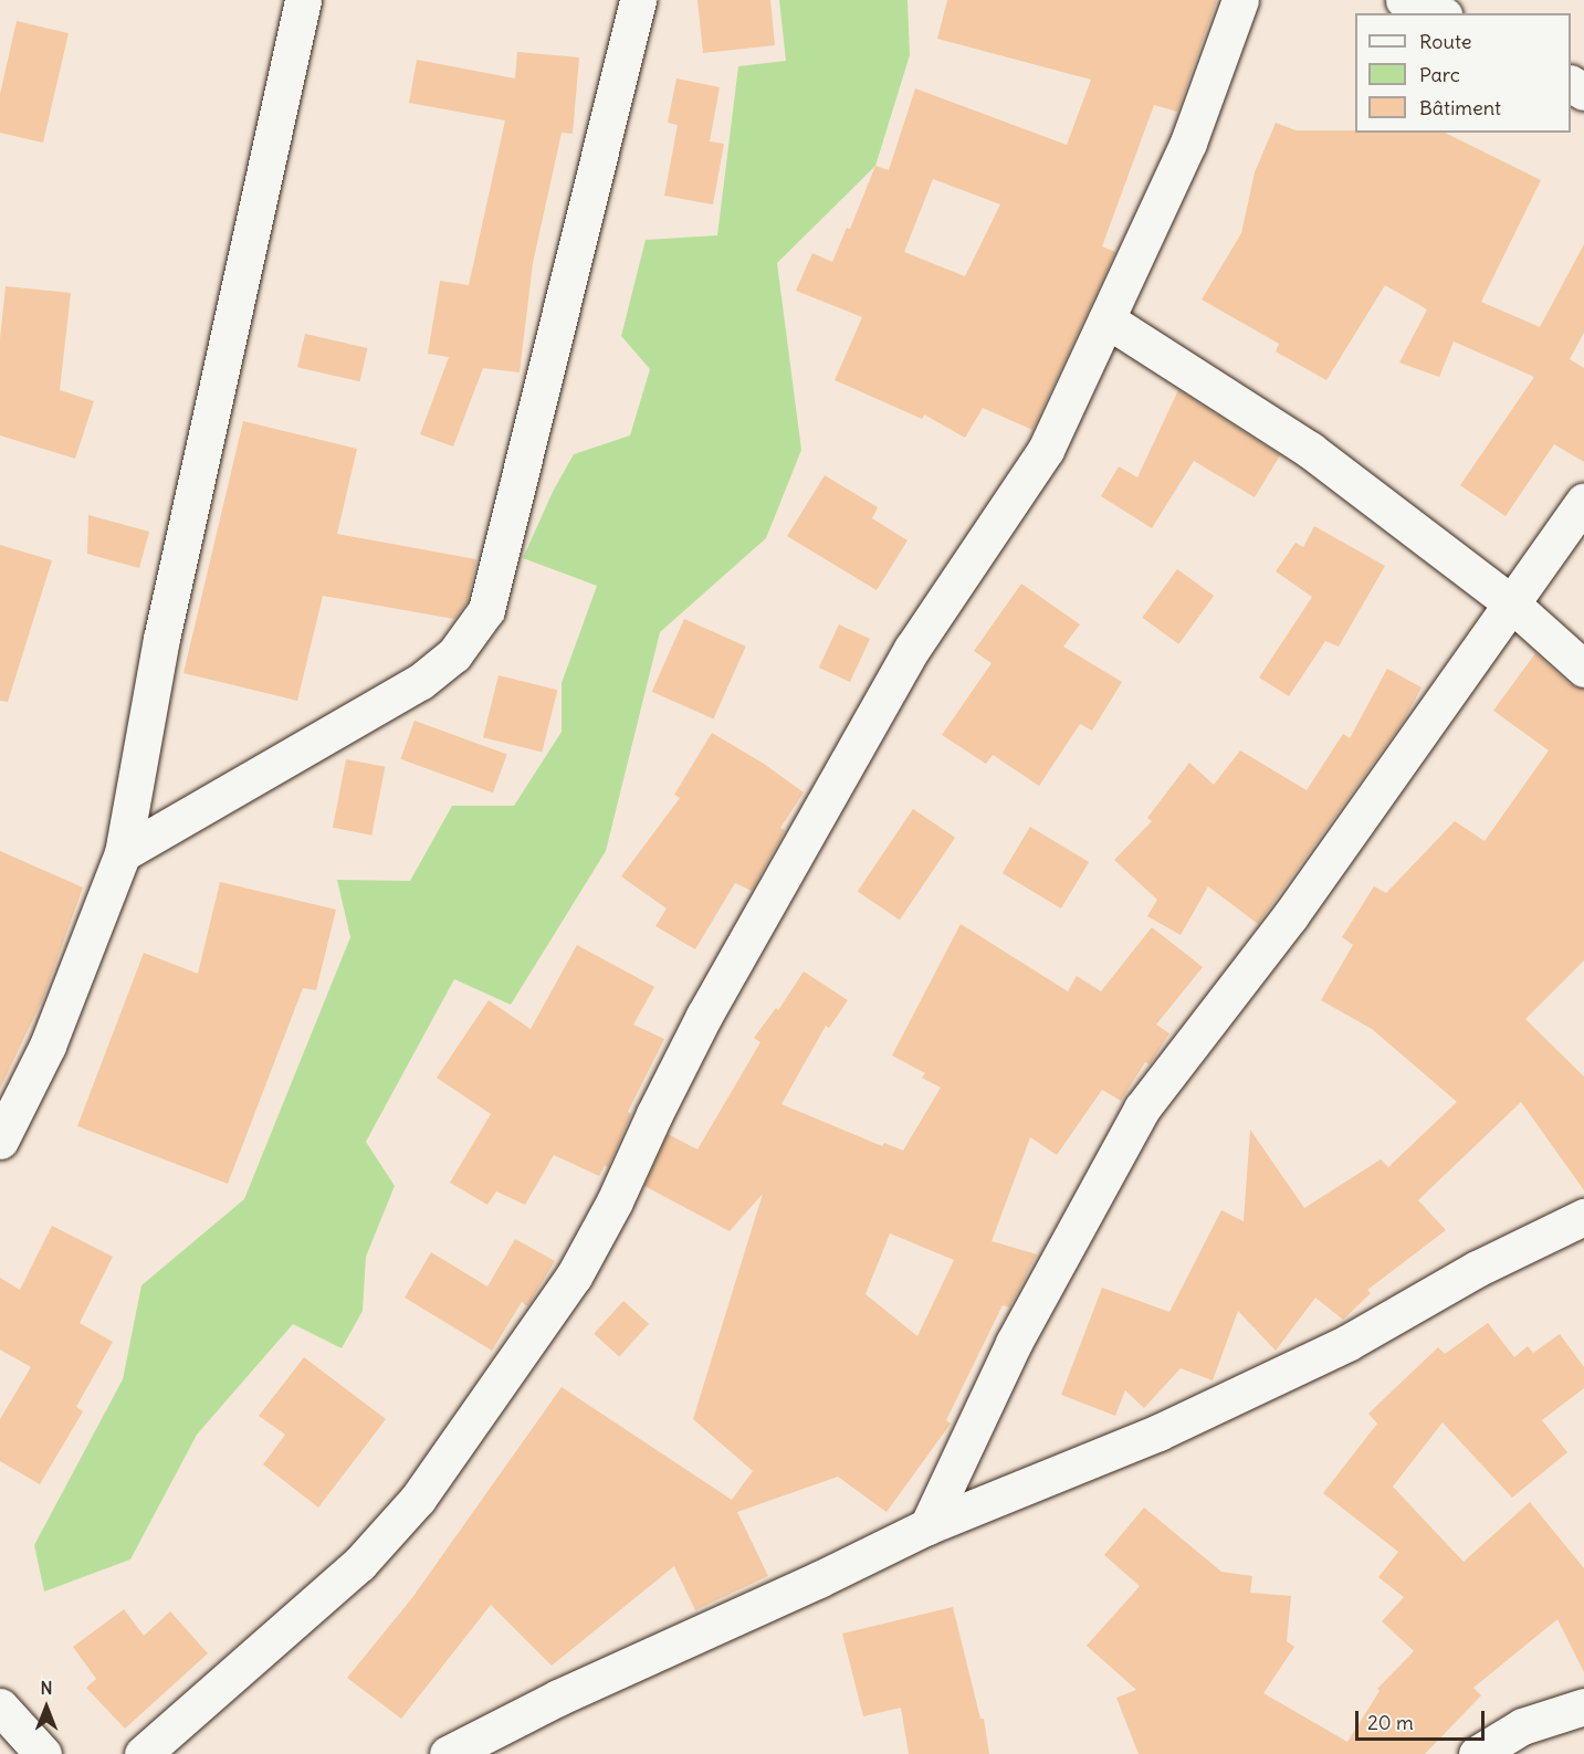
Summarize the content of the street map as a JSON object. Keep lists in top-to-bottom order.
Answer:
{
  "legend": ["Route", "Parc", "Bâtiment"],
  "scale_bar": "20 m",
  "north": "top"
}
